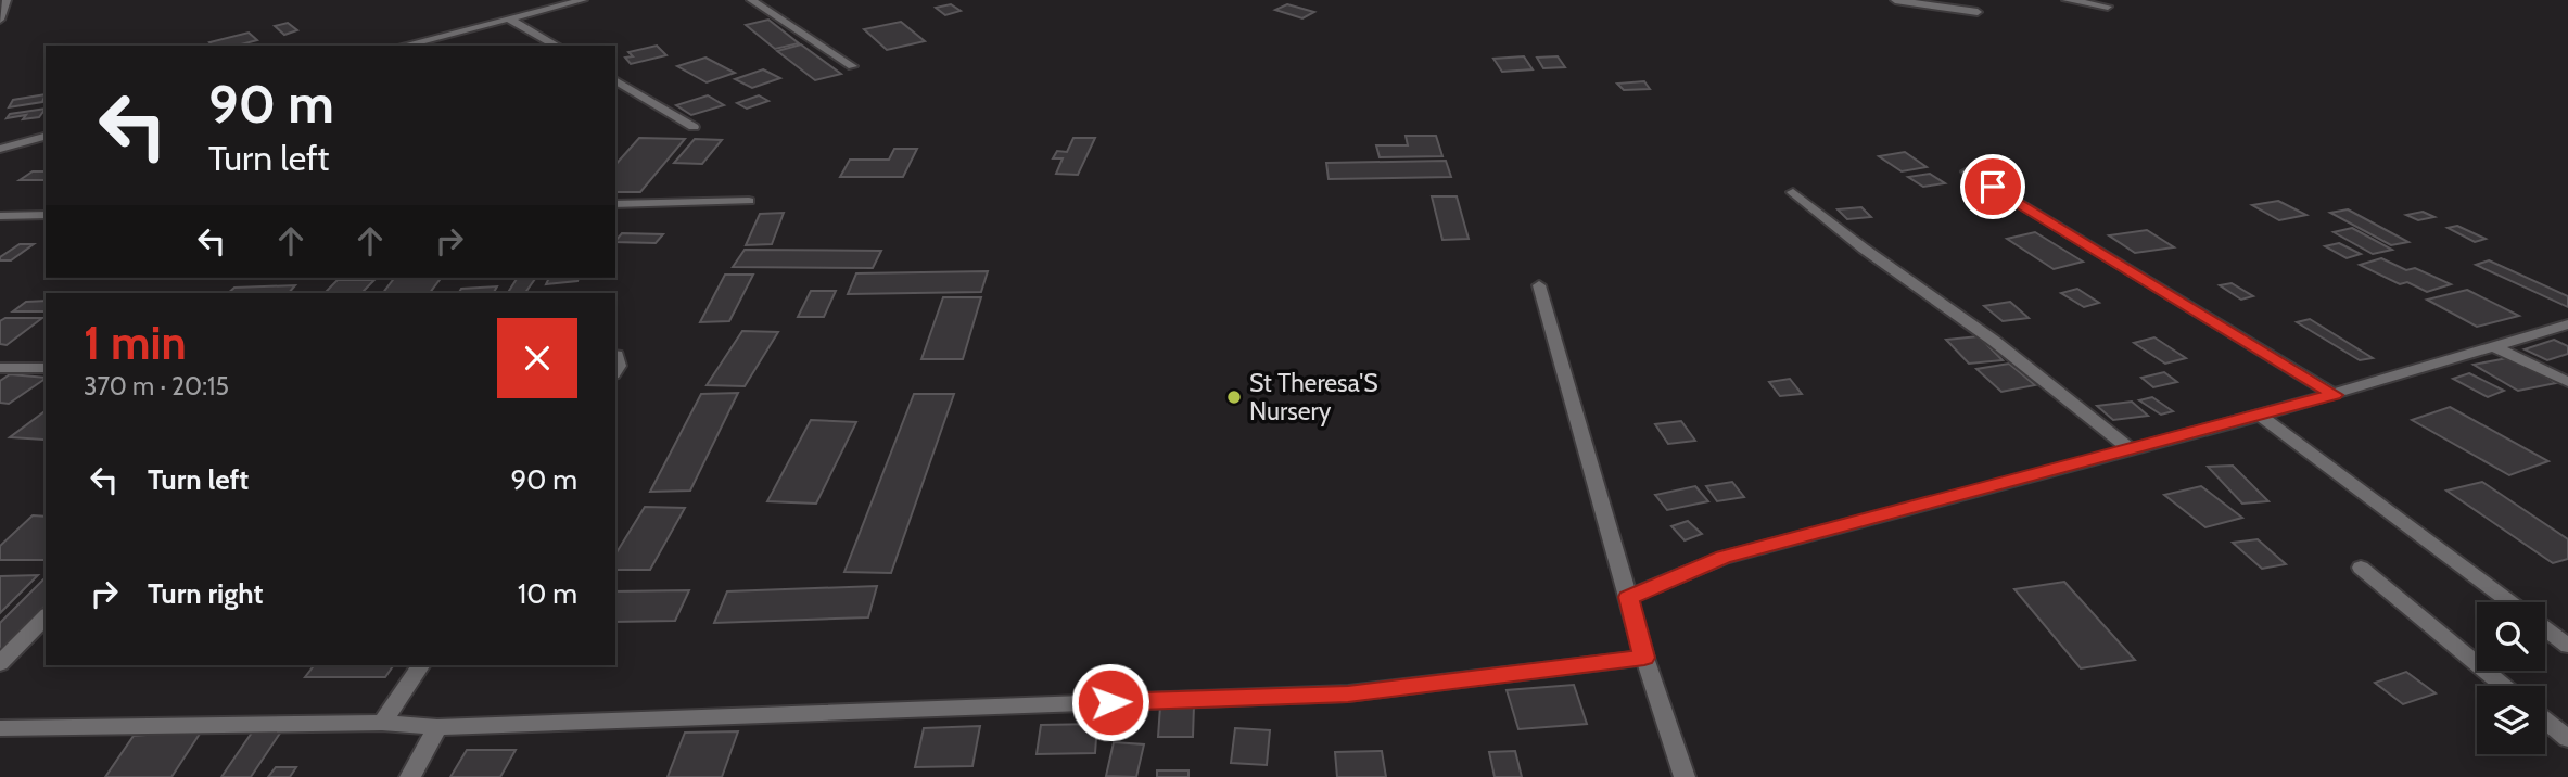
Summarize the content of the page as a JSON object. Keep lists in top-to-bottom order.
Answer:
{
  "places": ["St Theresa'S Nursery"],
  "page": {
    "turn": ["90 m", "Turn left"],
    "heading": ["1 min", "370 m · 20:15"],
    "list": [
      {
        "name": "Turn left",
        "value": "90 m"
      },
      {
        "name": "Turn right",
        "value": "10 m"
      }
    ]
  }
}
